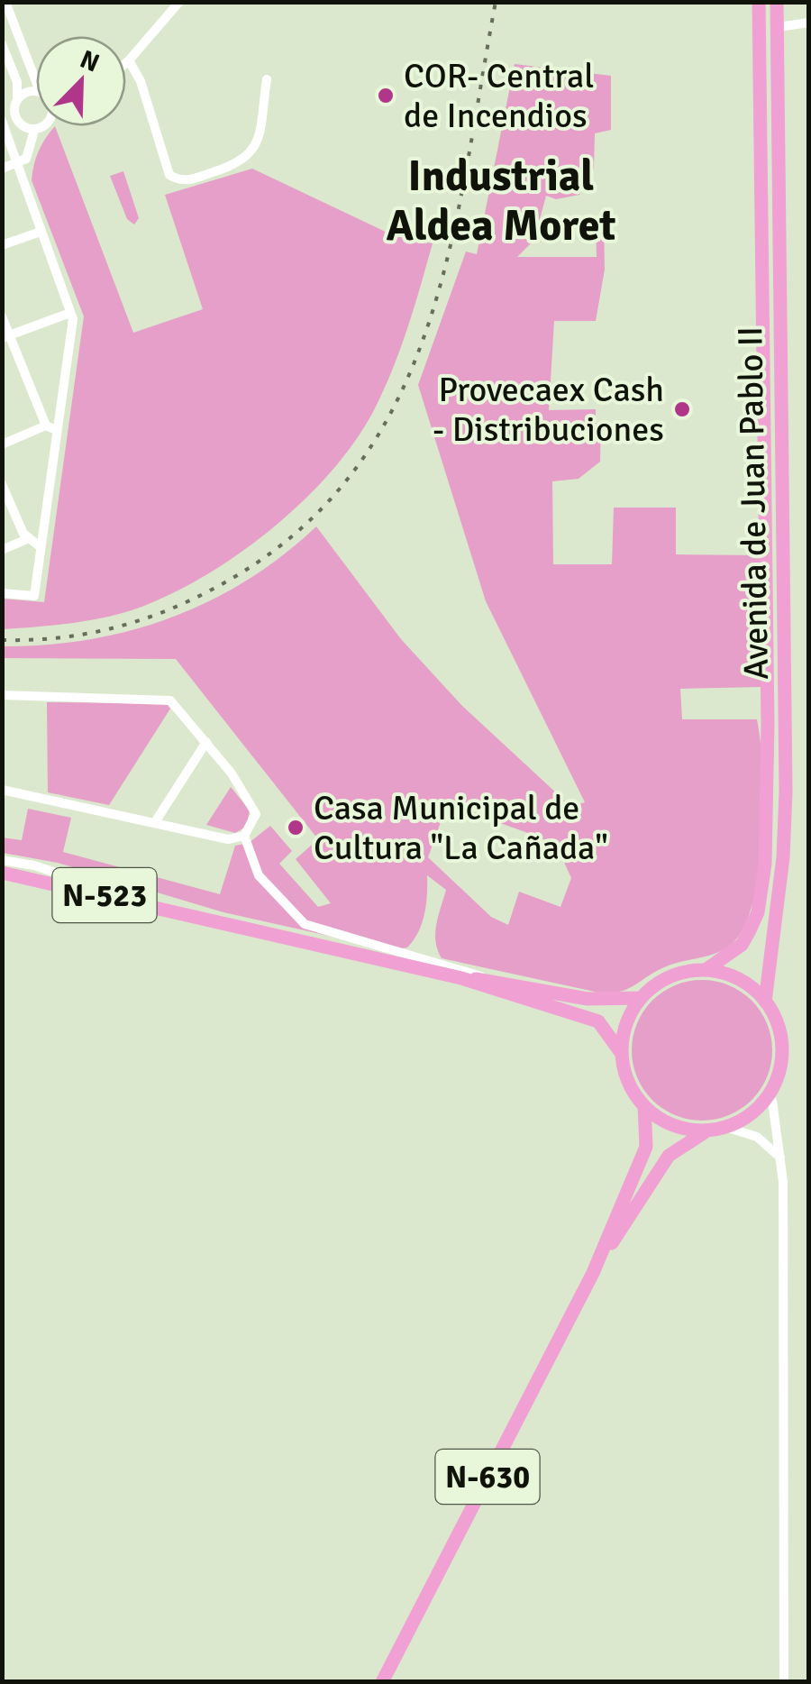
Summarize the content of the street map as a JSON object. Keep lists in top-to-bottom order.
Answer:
{
  "streets": {
    "highway": ["Avenida de Juan Pablo II", "N-523", "N-630"]
  },
  "crossings": [
    ["Avenida de Juan Pablo II", "N-630"]
  ],
  "districts": ["Industrial Aldea Moret"],
  "places": ["COR- Central de Incendios", "Provecaex Cash - Distribuciones", "Casa Municipal de Cultura \"La Cañada\""],
  "north": "top right"
}
